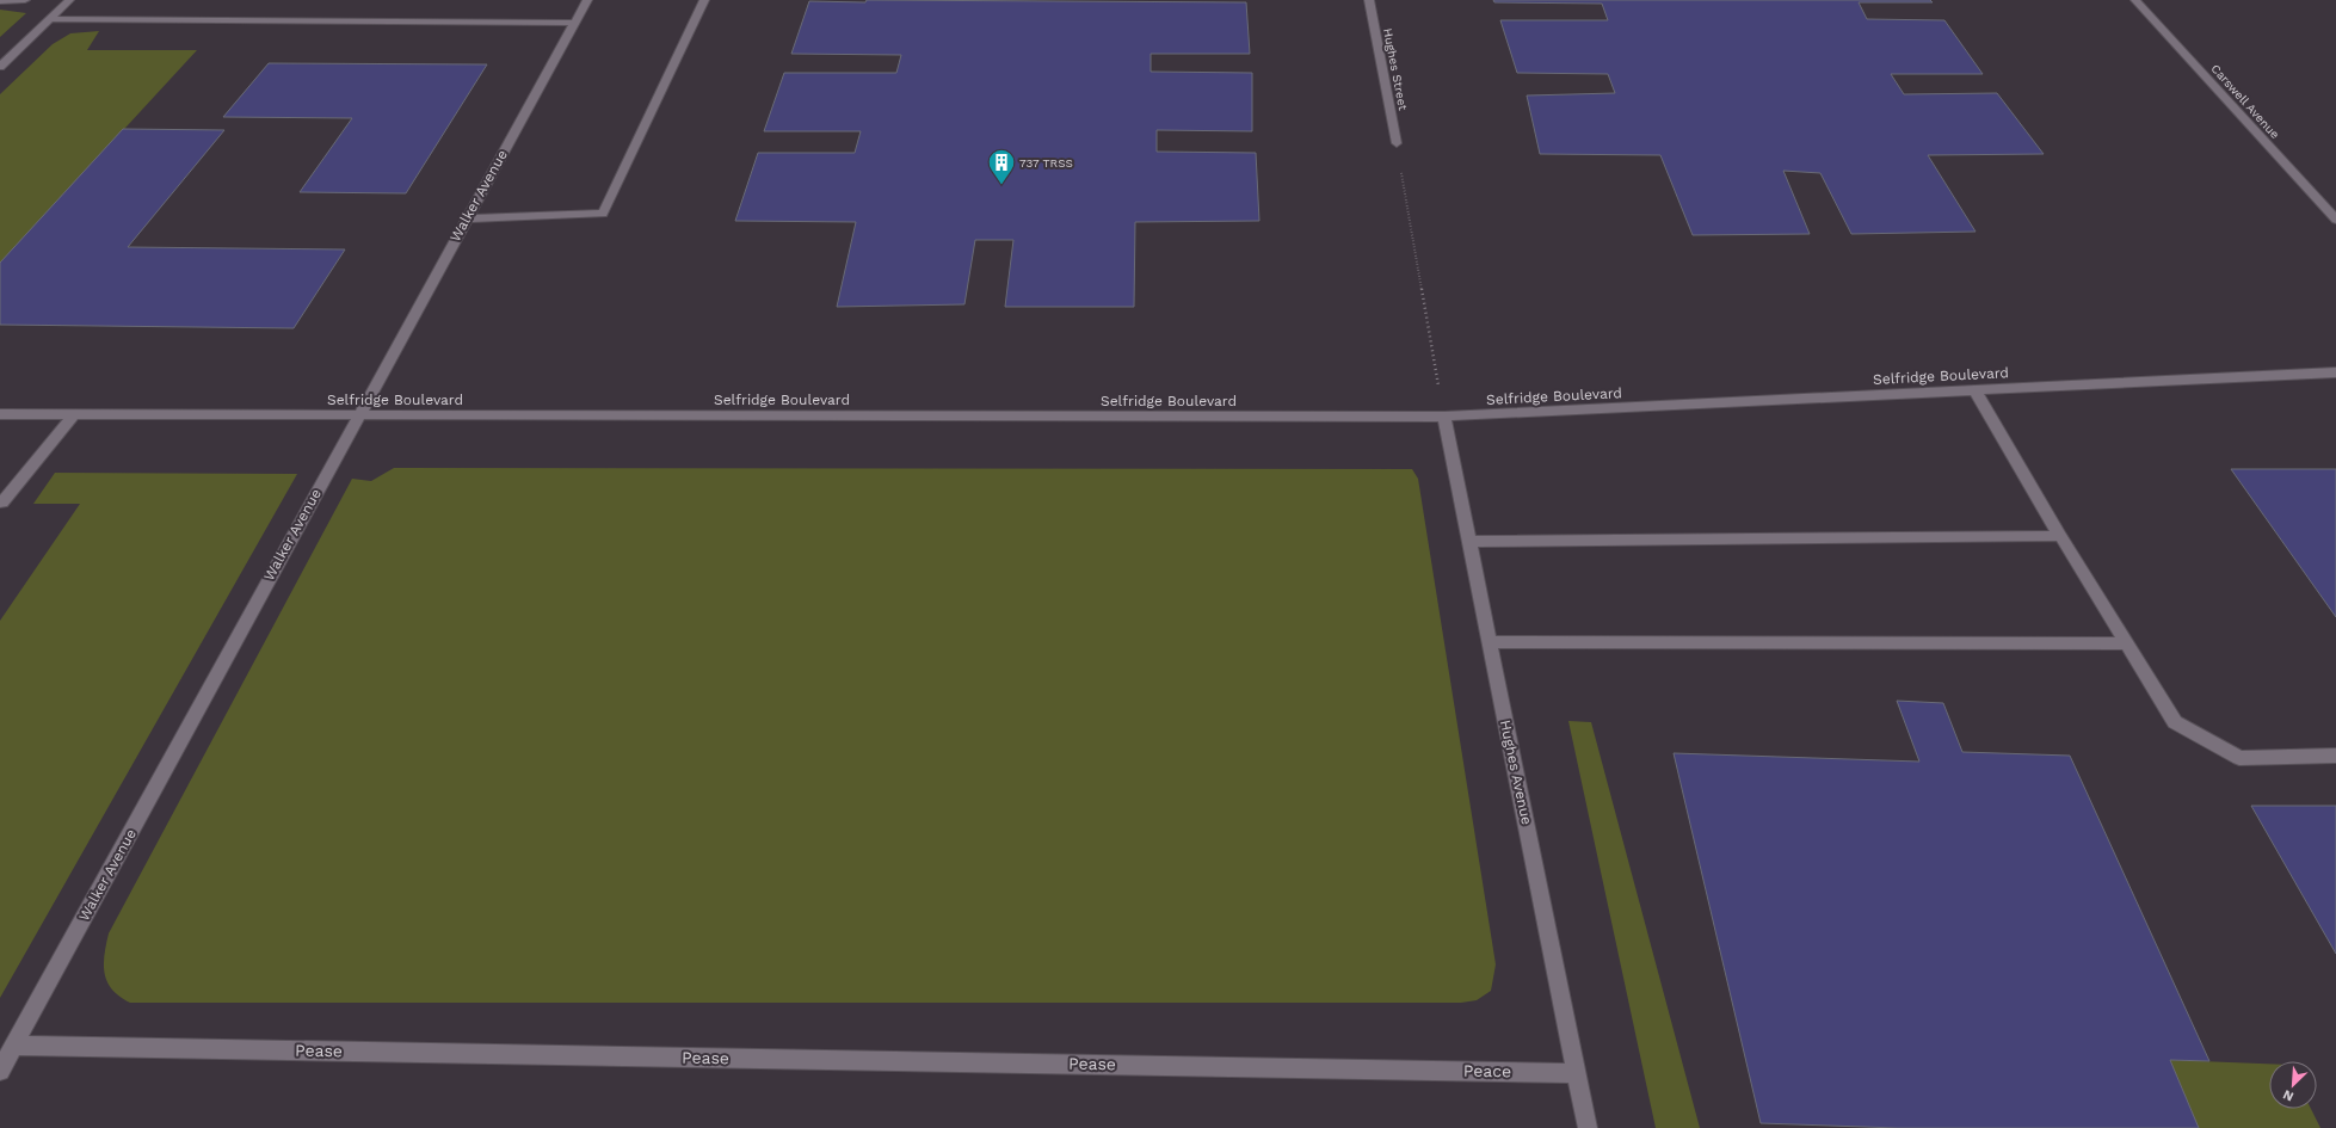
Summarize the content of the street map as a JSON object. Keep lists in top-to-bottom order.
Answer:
{
  "streets": {
    "street": [
      "Hughes Street",
      "Carswell Avenue",
      "Walker Avenue",
      "Selfridge Boulevard",
      "Hughes Avenue",
      "Pease",
      "Peace"
    ]
  },
  "crossings": [
    ["Walker Avenue", "Selfridge Boulevard"],
    ["Walker Avenue", "Pease"],
    ["Selfridge Boulevard", "Hughes Avenue"],
    ["Hughes Avenue", "Peace"],
    ["Pease", "Peace"]
  ],
  "places": {
    "building": ["737 TRSS"]
  },
  "north": "bottom left"
}
